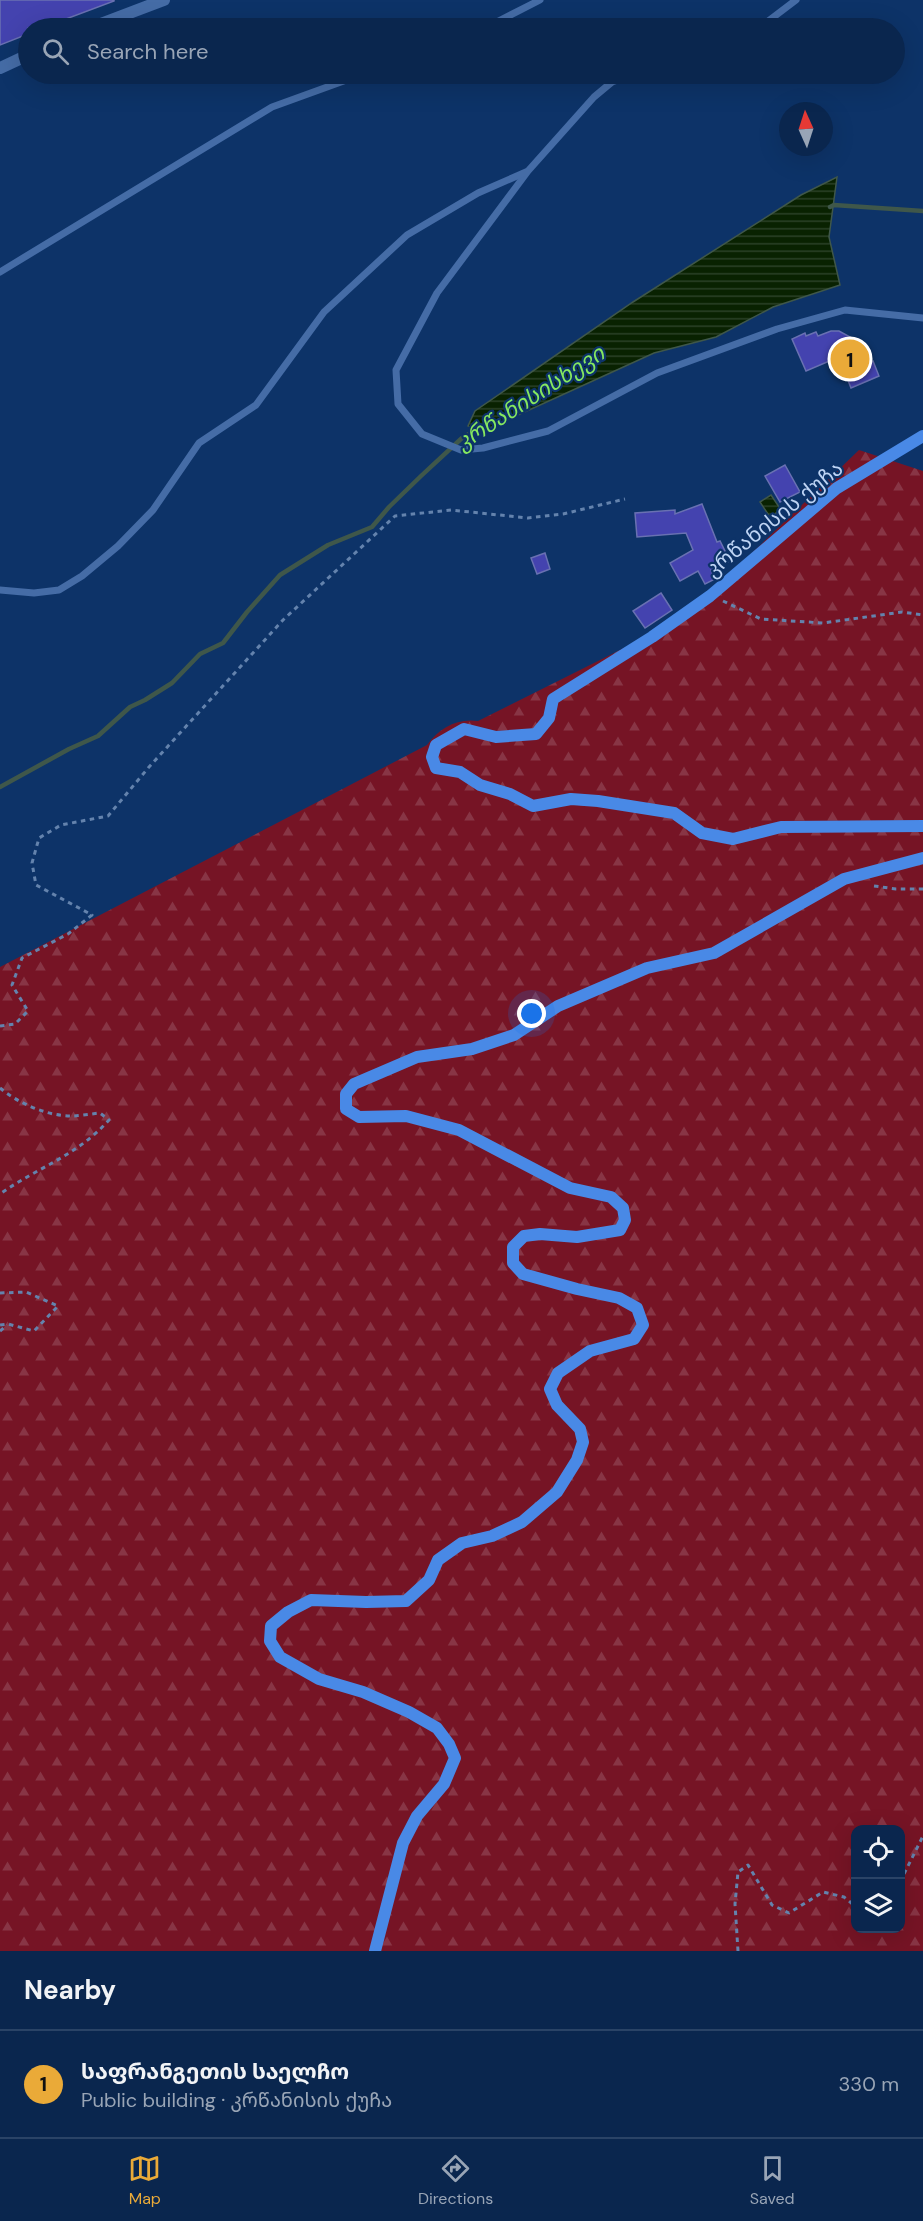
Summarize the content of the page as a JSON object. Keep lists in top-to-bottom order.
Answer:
{
  "streets": {
    "street": ["კრწანისის ქუჩა"]
  },
  "water": ["კრწანისისხევი"],
  "north": "top",
  "page": {
    "search": "Search here",
    "pins": "1",
    "heading": "Nearby",
    "list": [
      {
        "mark": "1",
        "name": "საფრანგეთის საელჩო",
        "note": "Public building · კრწანისის ქუჩა",
        "value": "330 m"
      }
    ],
    "nav": ["Map", "Directions", "Saved"]
  }
}
